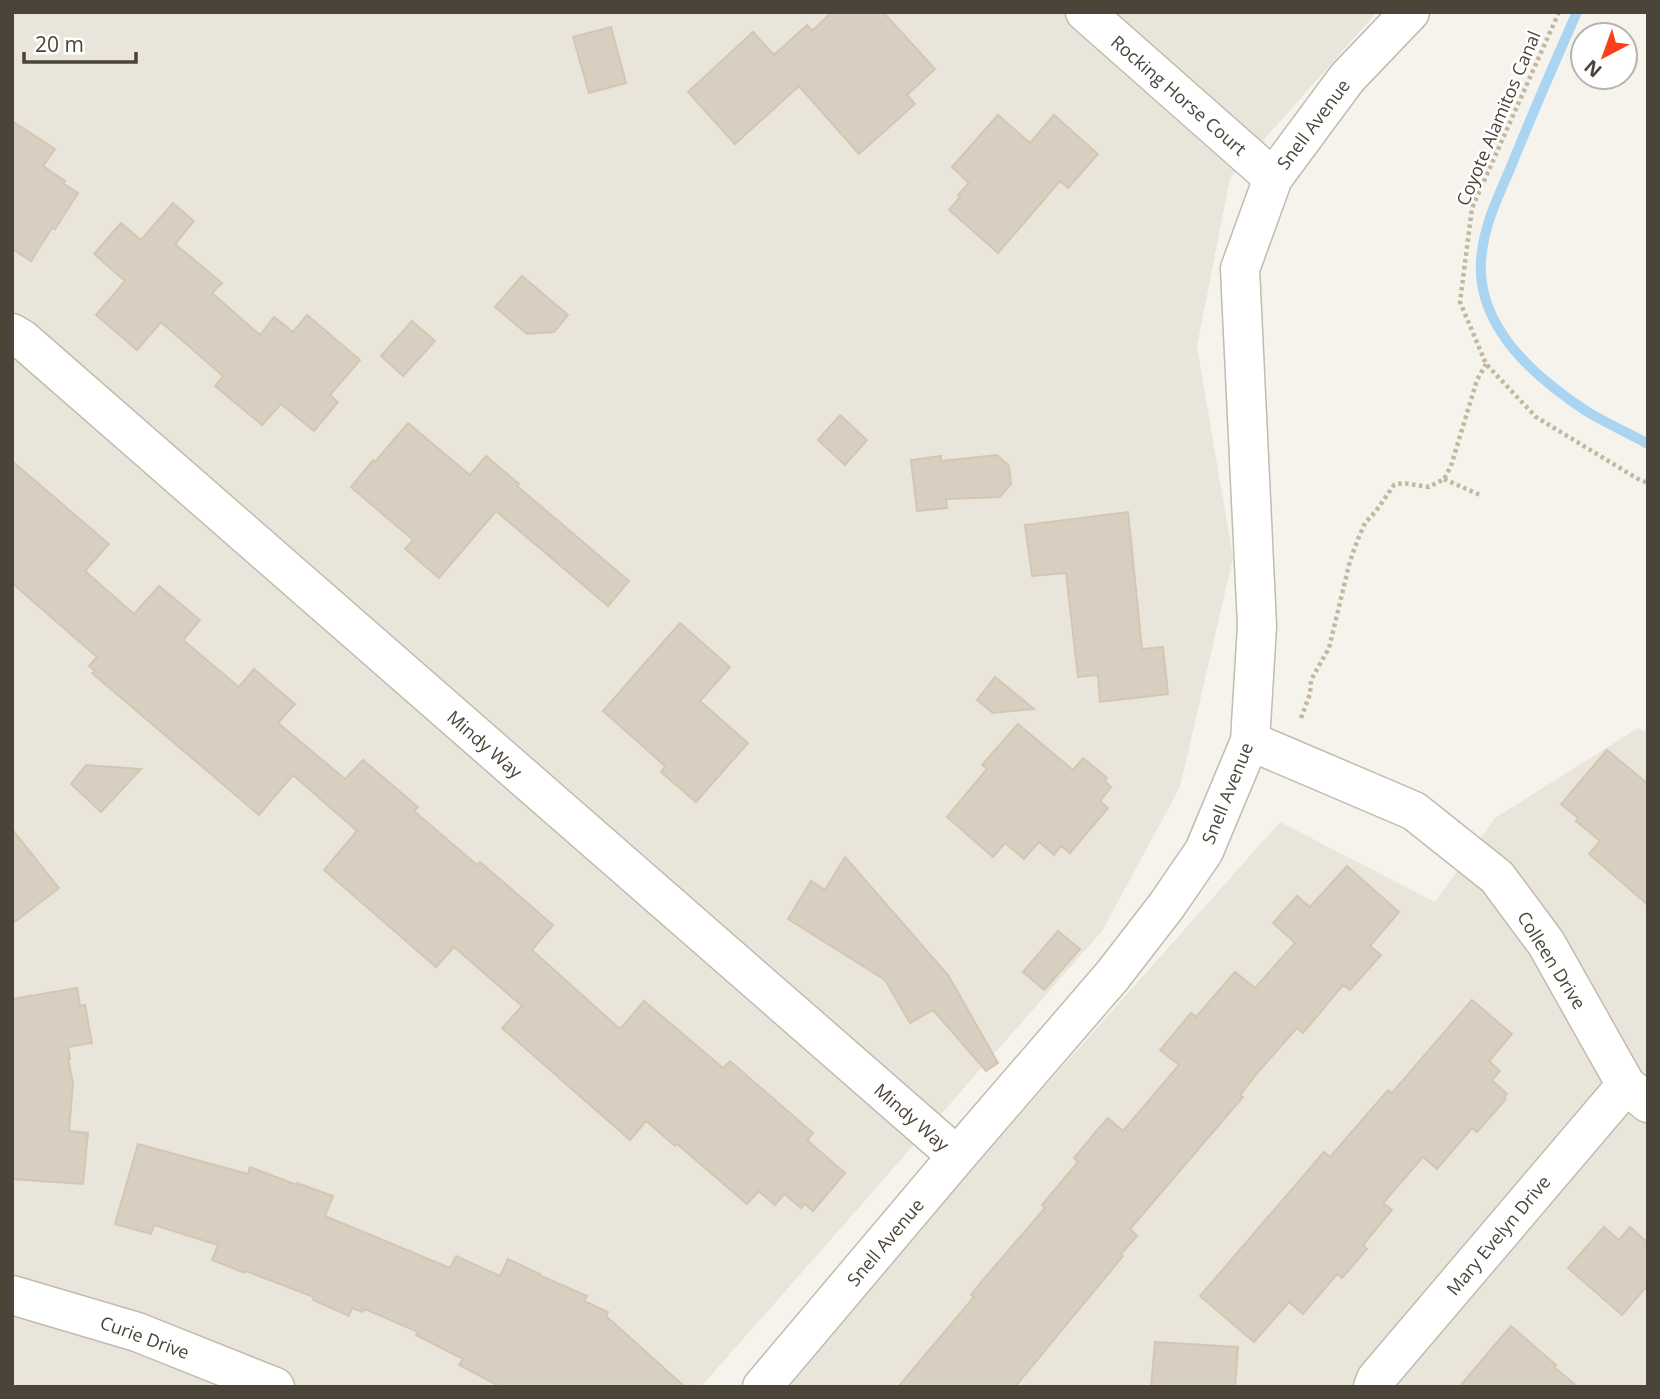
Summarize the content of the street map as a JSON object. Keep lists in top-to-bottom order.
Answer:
{
  "streets": {
    "street": [
      "Rocking Horse Court",
      "Snell Avenue",
      "Mindy Way",
      "Colleen Drive",
      "Mary Evelyn Drive",
      "Curie Drive"
    ],
    "path": ["Coyote Alamitos Canal"]
  },
  "crossings": [
    ["Rocking Horse Court", "Snell Avenue"],
    ["Snell Avenue", "Mindy Way"],
    ["Snell Avenue", "Colleen Drive"],
    ["Colleen Drive", "Mary Evelyn Drive"]
  ],
  "scale_bar": "20 m",
  "north": "bottom left"
}
